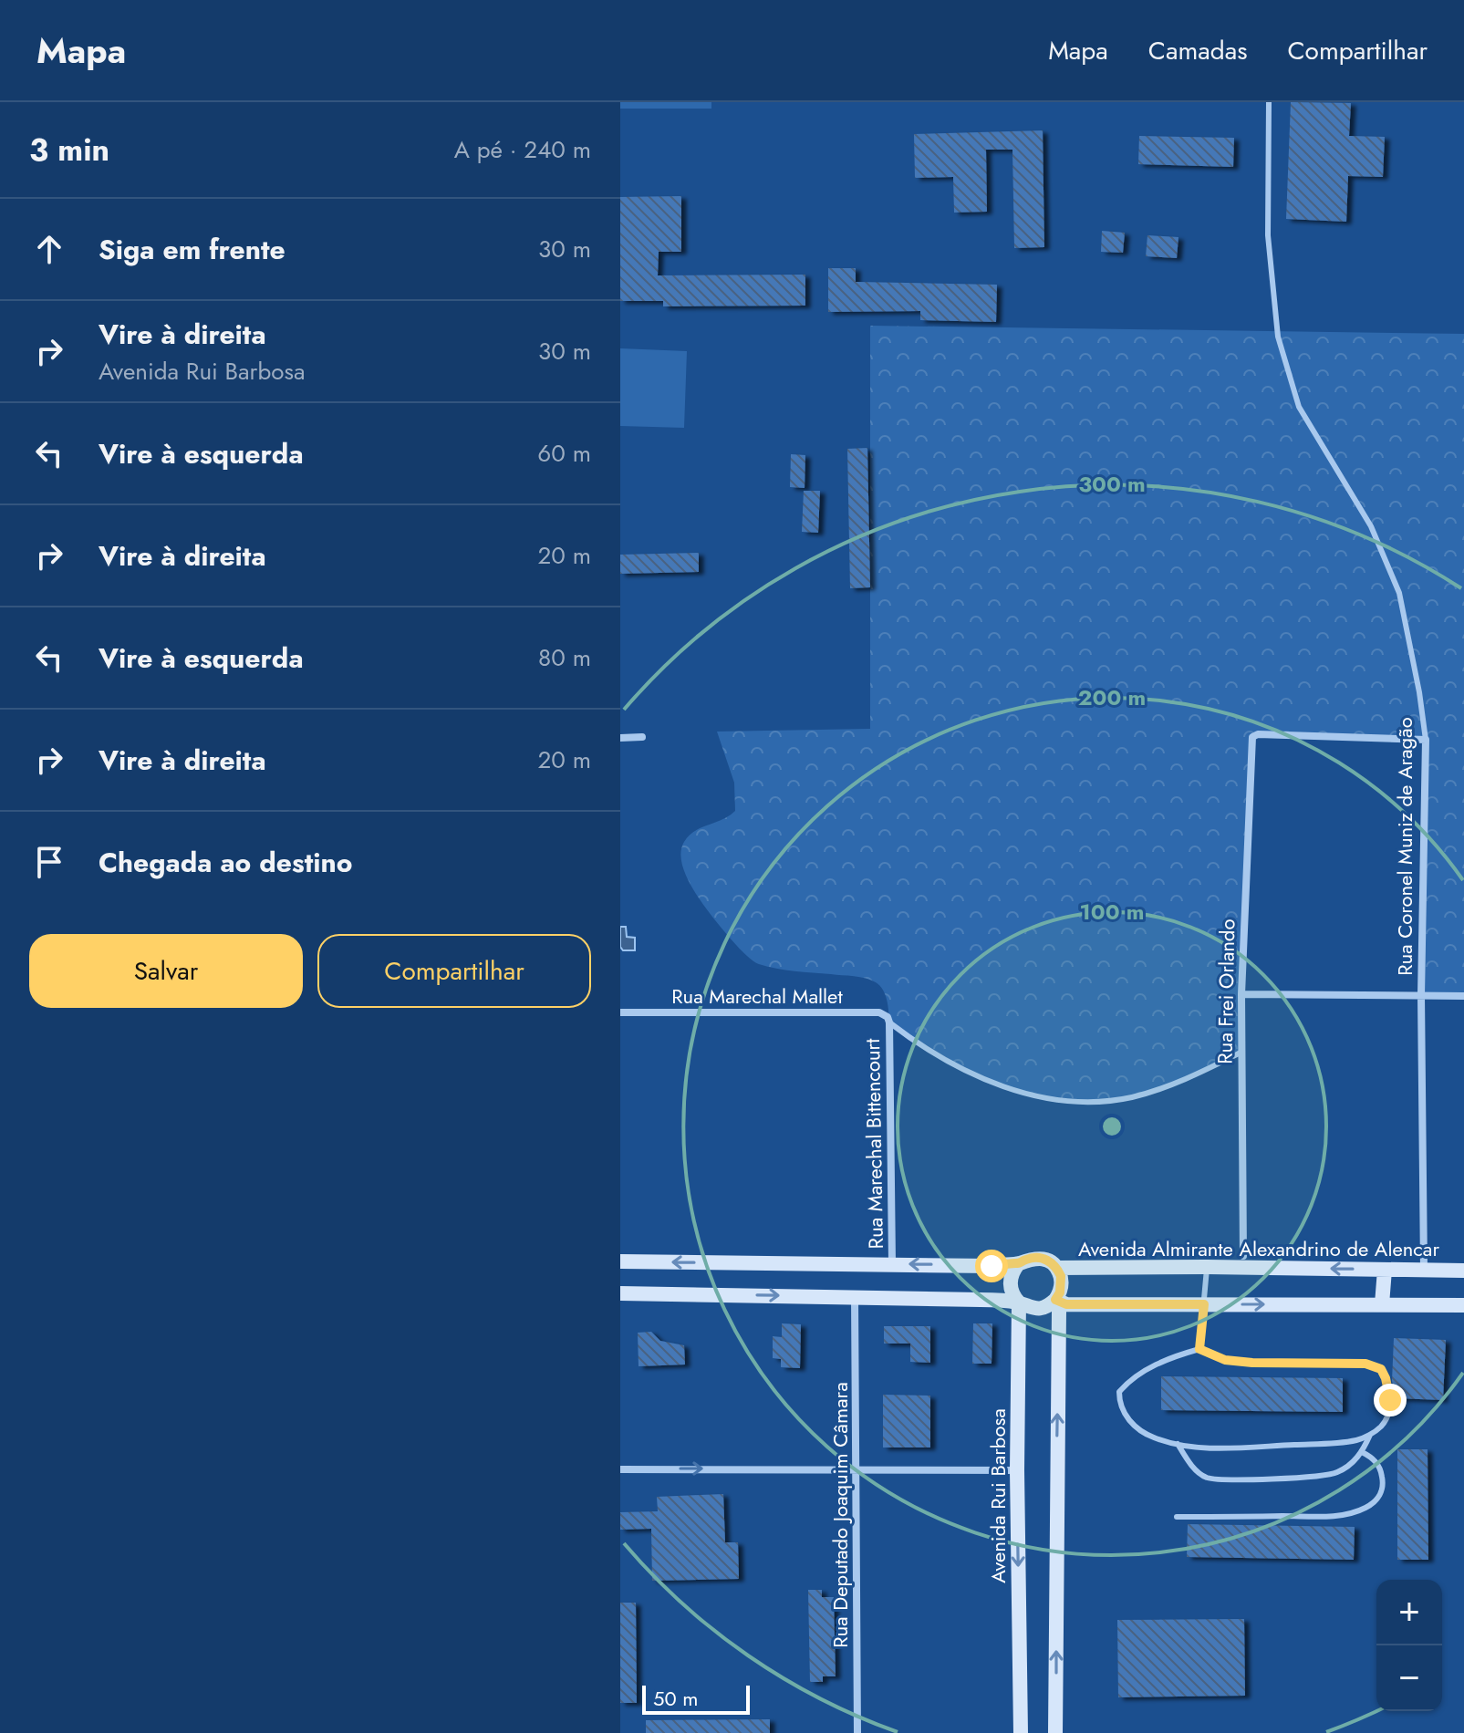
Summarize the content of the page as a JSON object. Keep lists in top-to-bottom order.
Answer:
{
  "streets": {
    "main road": ["Avenida Almirante Alexandrino de Alencar", "Avenida Rui Barbosa"],
    "street": [
      "Rua Coronel Muniz de Aragão",
      "Rua Frei Orlando",
      "Rua Marechal Mallet",
      "Rua Marechal Bittencourt",
      "Rua Deputado Joaquim Câmara"
    ]
  },
  "crossings": [
    ["Rua Coronel Muniz de Aragão", "Rua Frei Orlando"],
    ["Rua Coronel Muniz de Aragão", "Avenida Almirante Alexandrino de Alencar"],
    ["Rua Marechal Mallet", "Rua Marechal Bittencourt"],
    ["Rua Marechal Bittencourt", "Avenida Almirante Alexandrino de Alencar"],
    ["Avenida Almirante Alexandrino de Alencar", "Avenida Rui Barbosa"]
  ],
  "scale_bar": "50 m",
  "page": {
    "header": "Mapa",
    "nav": ["Mapa", "Camadas", "Compartilhar"],
    "heading": ["3 min", "A pé · 240 m"],
    "list": [
      ["Siga em frente", "30 m"],
      ["Vire à direita", "Avenida Rui Barbosa", "30 m"],
      ["Vire à esquerda", "60 m"],
      ["Vire à direita", "20 m"],
      ["Vire à esquerda", "80 m"],
      ["Vire à direita", "20 m"],
      "Chegada ao destino"
    ],
    "buttons": ["Salvar", "Compartilhar"],
    "map_buttons": ["+", "−"],
    "scale": "50 m"
  },
  "rings": ["300 m", "200 m", "100 m"]
}
